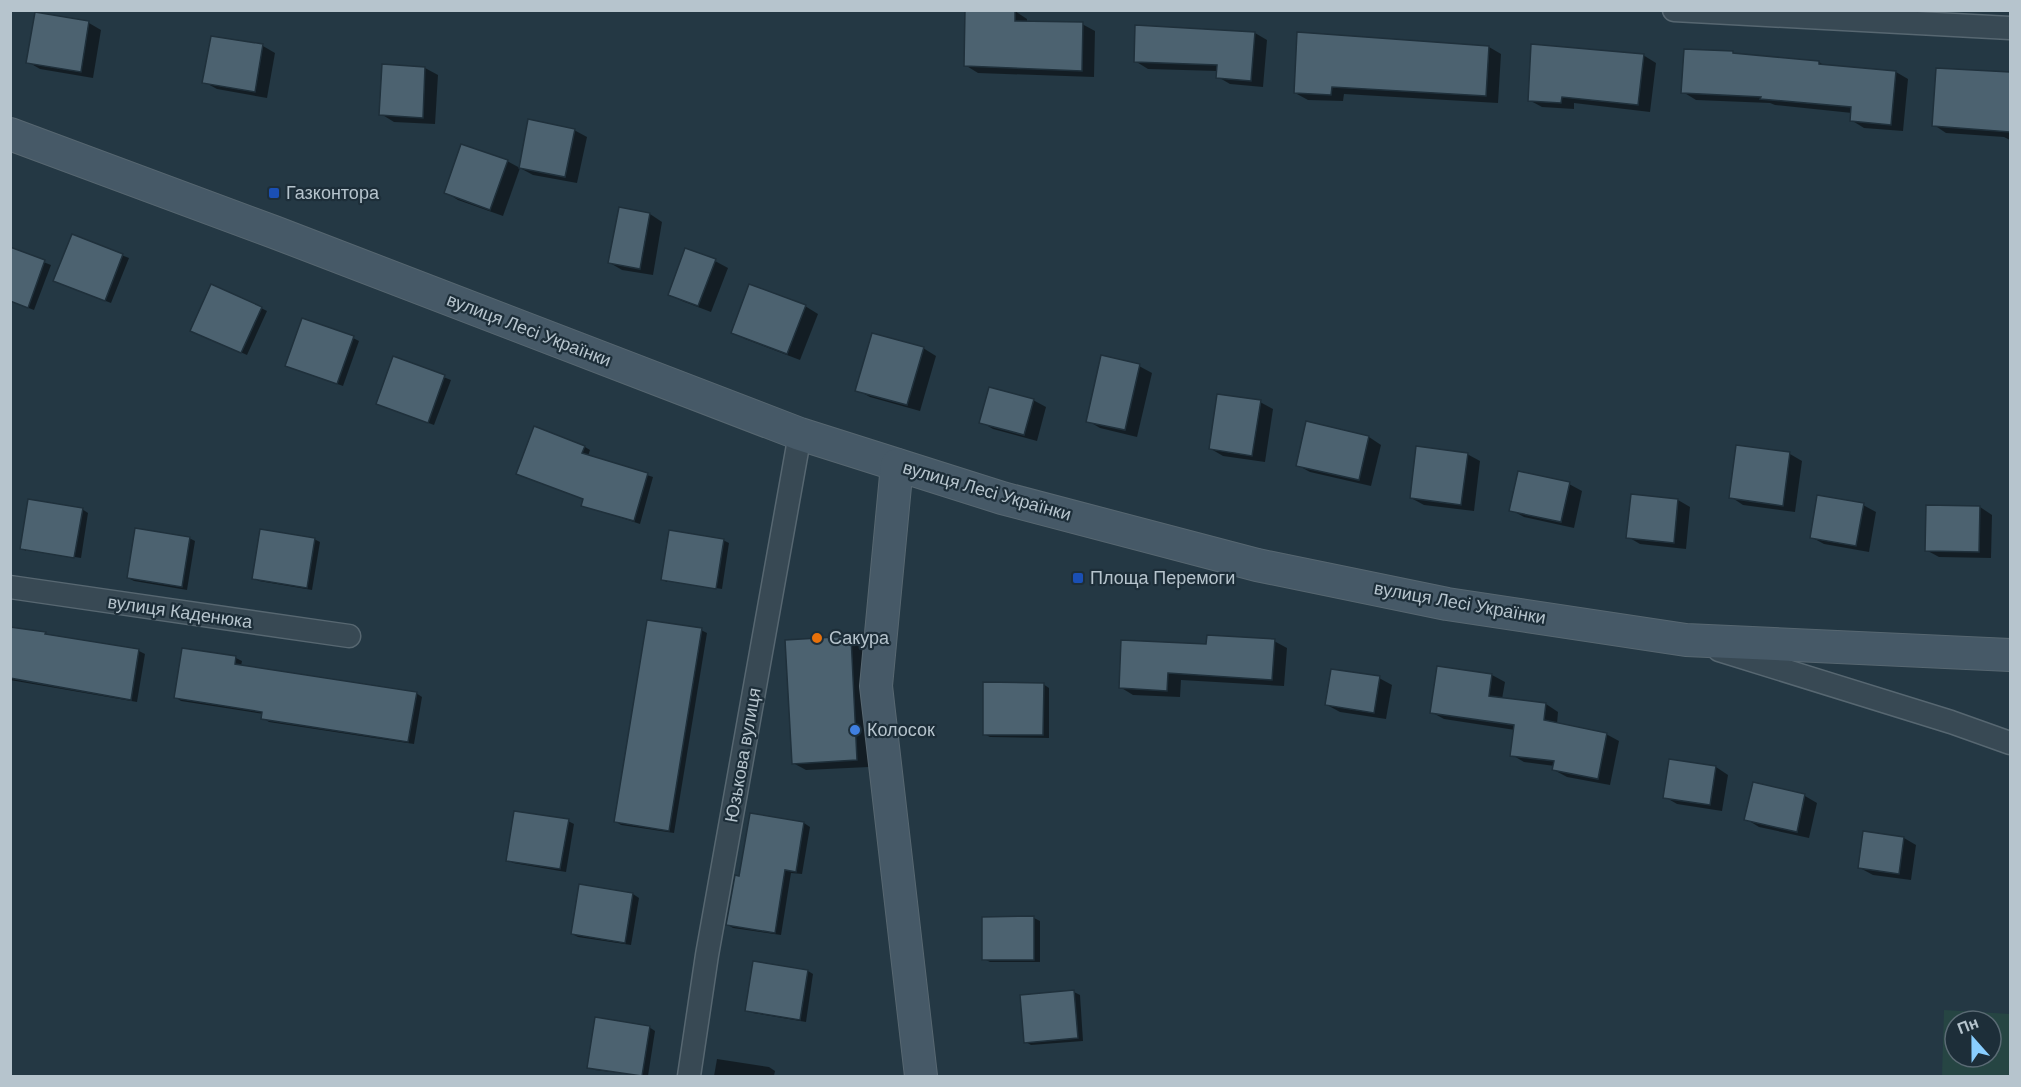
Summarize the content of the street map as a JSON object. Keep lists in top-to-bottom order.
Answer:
{
  "streets": {
    "main road": ["вулиця Лесі Українки"],
    "street": ["вулиця Каденюка", "Юзькова вулиця"]
  },
  "crossings": [
    ["вулиця Лесі Українки", "Юзькова вулиця"]
  ],
  "places": {
    "transit": ["Газконтора", "Площа Перемоги"],
    "other": ["Сакура", "Колосок"]
  },
  "north": "top"
}
